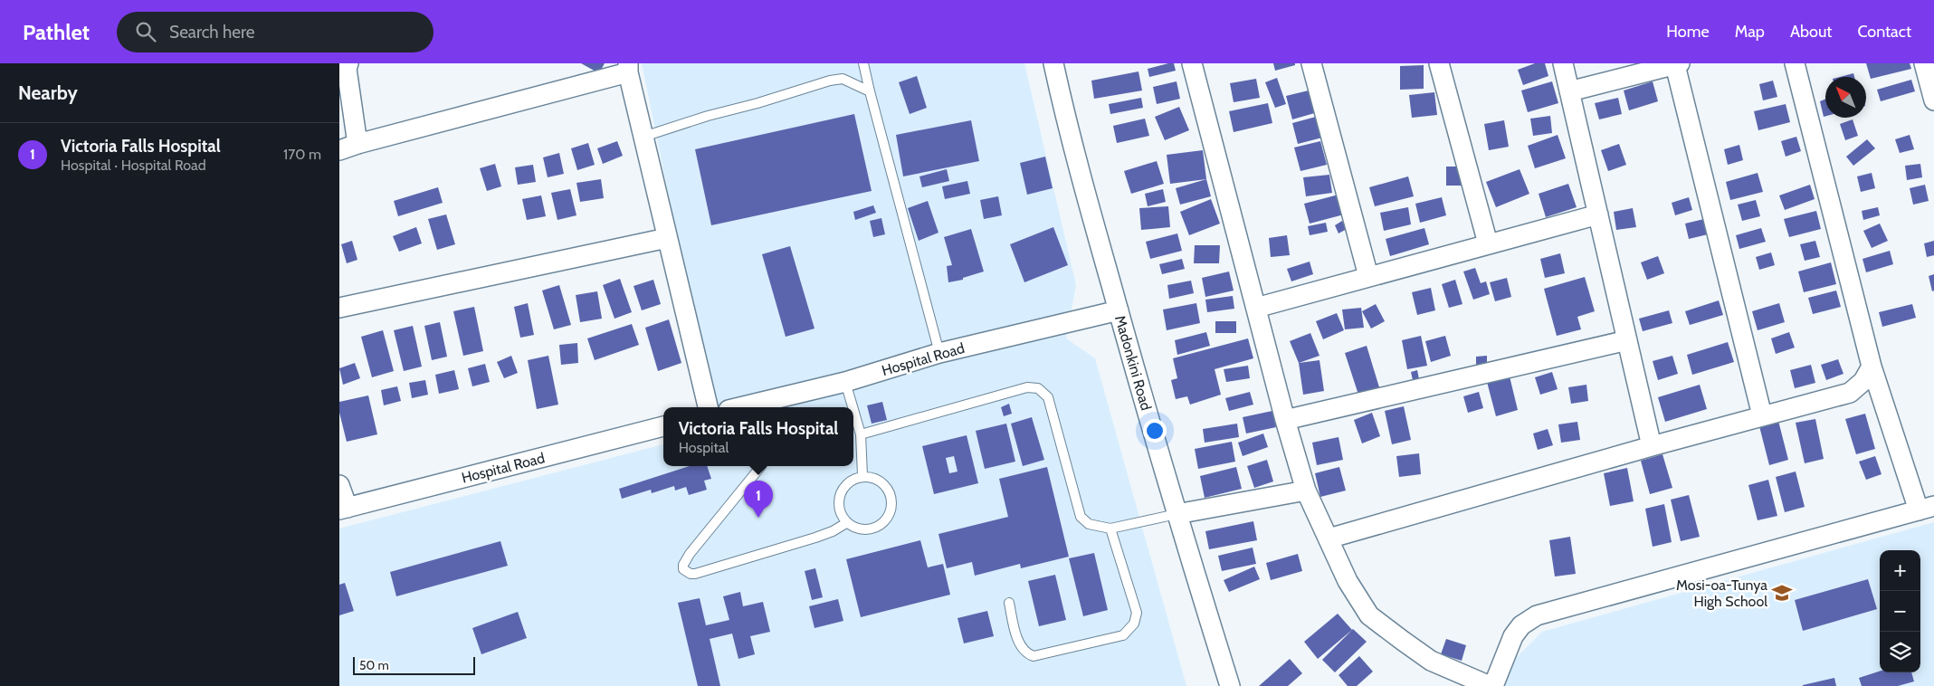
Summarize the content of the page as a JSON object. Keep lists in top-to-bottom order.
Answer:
{
  "streets": {
    "street": ["Hospital Road", "Madonkini Road"]
  },
  "crossings": [
    ["Hospital Road", "Madonkini Road"]
  ],
  "places": {
    "school or university": ["Mosi-oa-Tunya High School"]
  },
  "scale_bar": "50 m",
  "north": "top left",
  "page": {
    "header": "Pathlet",
    "search": "Search here",
    "nav": [
      "Home",
      "Map",
      "About",
      "Contact"
    ],
    "heading": "Nearby",
    "list": [
      {
        "mark": "1",
        "name": "Victoria Falls Hospital",
        "note": "Hospital · Hospital Road",
        "value": "170 m"
      }
    ],
    "popup": ["Victoria Falls Hospital", "Hospital"],
    "pins": "1",
    "map_buttons": ["+", "−"],
    "scale": "50 m"
  }
}
